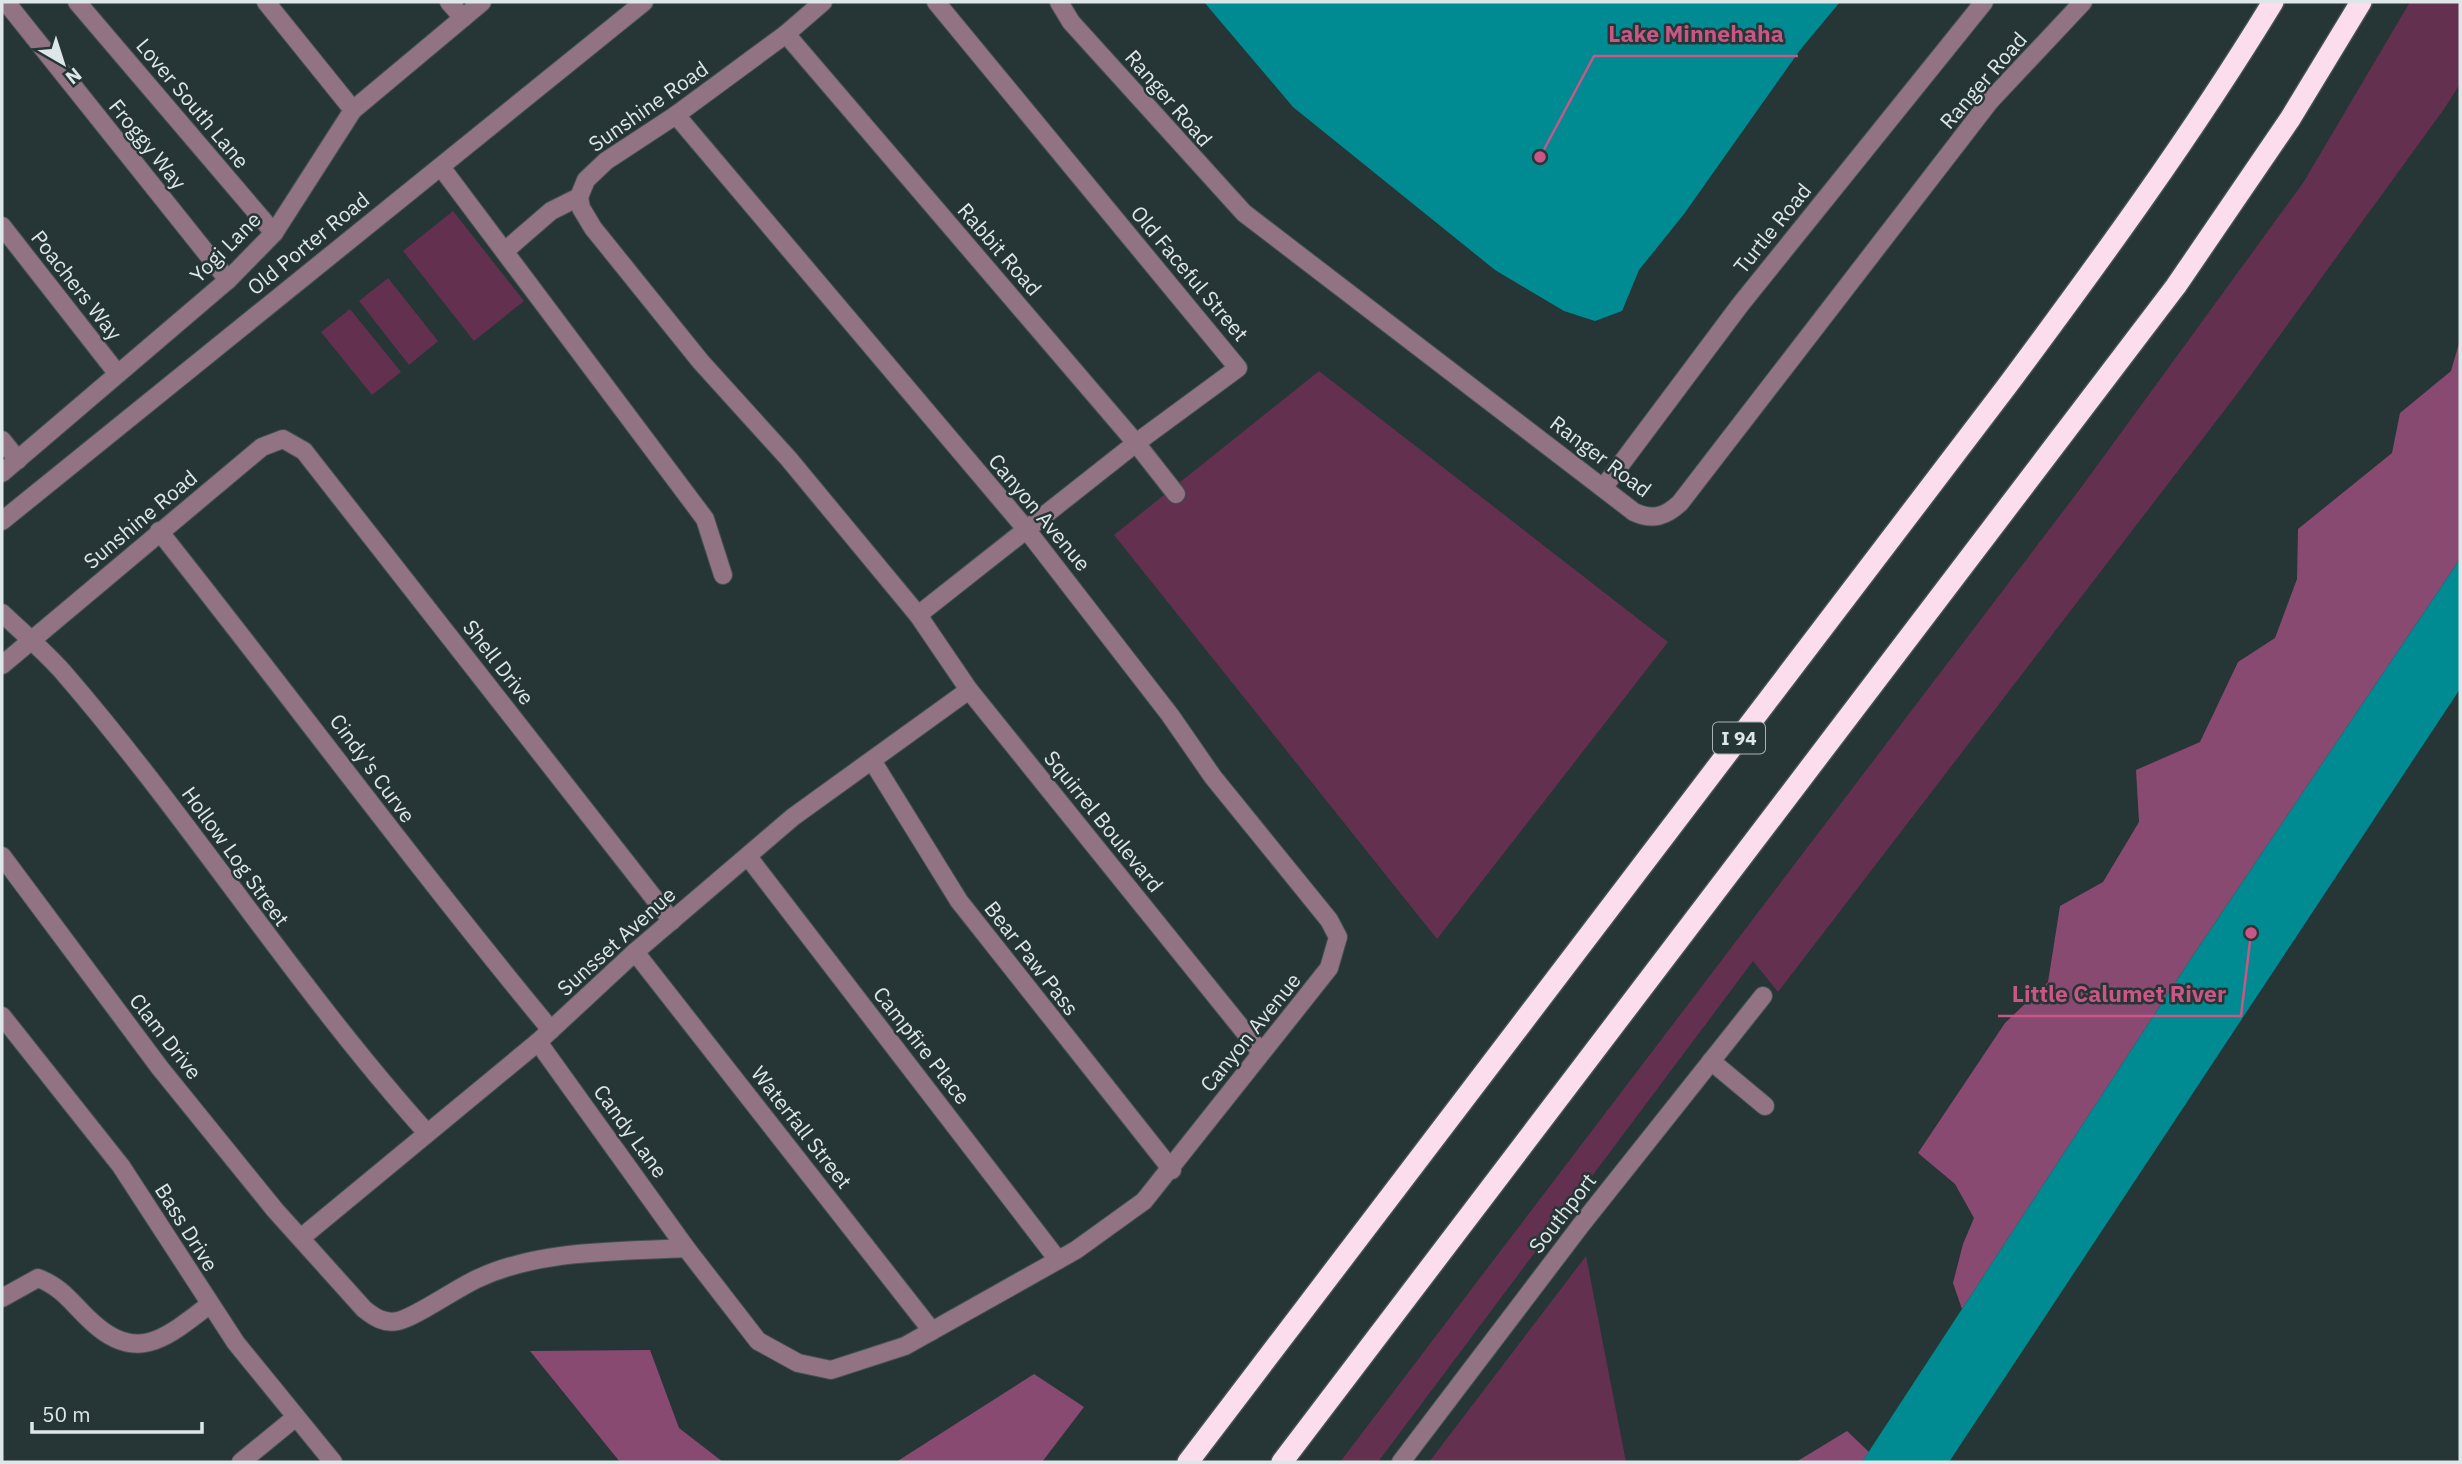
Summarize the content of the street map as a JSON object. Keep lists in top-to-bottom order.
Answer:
{
  "streets": {
    "highway": ["I 94"],
    "street": [
      "Ranger Road",
      "Lover South Lane",
      "Sunshine Road",
      "Froggy Way",
      "Turtle Road",
      "Old Porter Road",
      "Yogi Lane",
      "Rabbit Road",
      "Old Faceful Street",
      "Poachers Way",
      "Canyon Avenue",
      "Shell Drive",
      "Cindy's Curve",
      "Squirrel Boulevard",
      "Hollow Log Street",
      "Sunsset Avenue",
      "Bear Paw Pass",
      "Clam Drive",
      "Campfire Place",
      "Waterfall Street",
      "Candy Lane",
      "Southport",
      "Bass Drive"
    ]
  },
  "crossings": [
    ["Ranger Road", "Turtle Road"],
    ["Lover South Lane", "Yogi Lane"],
    ["Sunshine Road", "Rabbit Road"],
    ["Sunshine Road", "Canyon Avenue"],
    ["Sunshine Road", "Shell Drive"],
    ["Sunshine Road", "Cindy's Curve"],
    ["Sunshine Road", "Hollow Log Street"],
    ["Froggy Way", "Yogi Lane"],
    ["Yogi Lane", "Poachers Way"],
    ["Rabbit Road", "Old Faceful Street"],
    ["Old Faceful Street", "Canyon Avenue"],
    ["Old Faceful Street", "Squirrel Boulevard"],
    ["Canyon Avenue", "Squirrel Boulevard"],
    ["Canyon Avenue", "Bear Paw Pass"],
    ["Canyon Avenue", "Campfire Place"],
    ["Canyon Avenue", "Waterfall Street"],
    ["Canyon Avenue", "Candy Lane"],
    ["Shell Drive", "Sunsset Avenue"],
    ["Cindy's Curve", "Sunsset Avenue"],
    ["Cindy's Curve", "Candy Lane"],
    ["Squirrel Boulevard", "Sunsset Avenue"],
    ["Hollow Log Street", "Sunsset Avenue"],
    ["Sunsset Avenue", "Bear Paw Pass"],
    ["Sunsset Avenue", "Clam Drive"],
    ["Sunsset Avenue", "Campfire Place"],
    ["Sunsset Avenue", "Waterfall Street"],
    ["Sunsset Avenue", "Candy Lane"]
  ],
  "places": ["Lake Minnehaha", "Little Calumet River"],
  "scale_bar": "50 m",
  "north": "bottom right"
}
